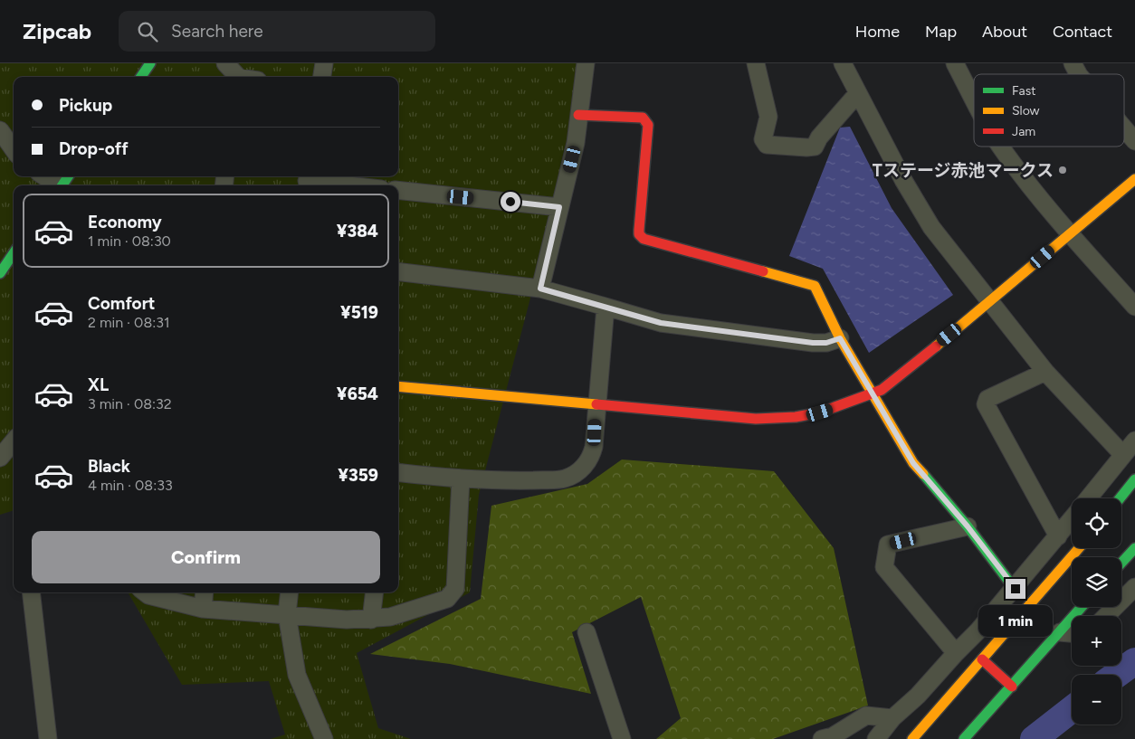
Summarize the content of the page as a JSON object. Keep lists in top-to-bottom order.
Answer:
{
  "places": ["Tステージ赤池マークス"],
  "legend": ["Fast", "Slow", "Jam"],
  "page": {
    "header": "Zipcab",
    "search": "Search here",
    "nav": [
      "Home",
      "Map",
      "About",
      "Contact"
    ],
    "banner": ["Pickup", "Drop-off"],
    "list": [
      {
        "name": "Economy",
        "note": "1 min · 08:30",
        "value": "¥384"
      },
      {
        "name": "Comfort",
        "note": "2 min · 08:31",
        "value": "¥519"
      },
      {
        "name": "XL",
        "note": "3 min · 08:32",
        "value": "¥654"
      },
      {
        "name": "Black",
        "note": "4 min · 08:33",
        "value": "¥359"
      }
    ],
    "map_buttons": ["+", "−"],
    "buttons": "Confirm",
    "bubble": "1 min"
  }
}
